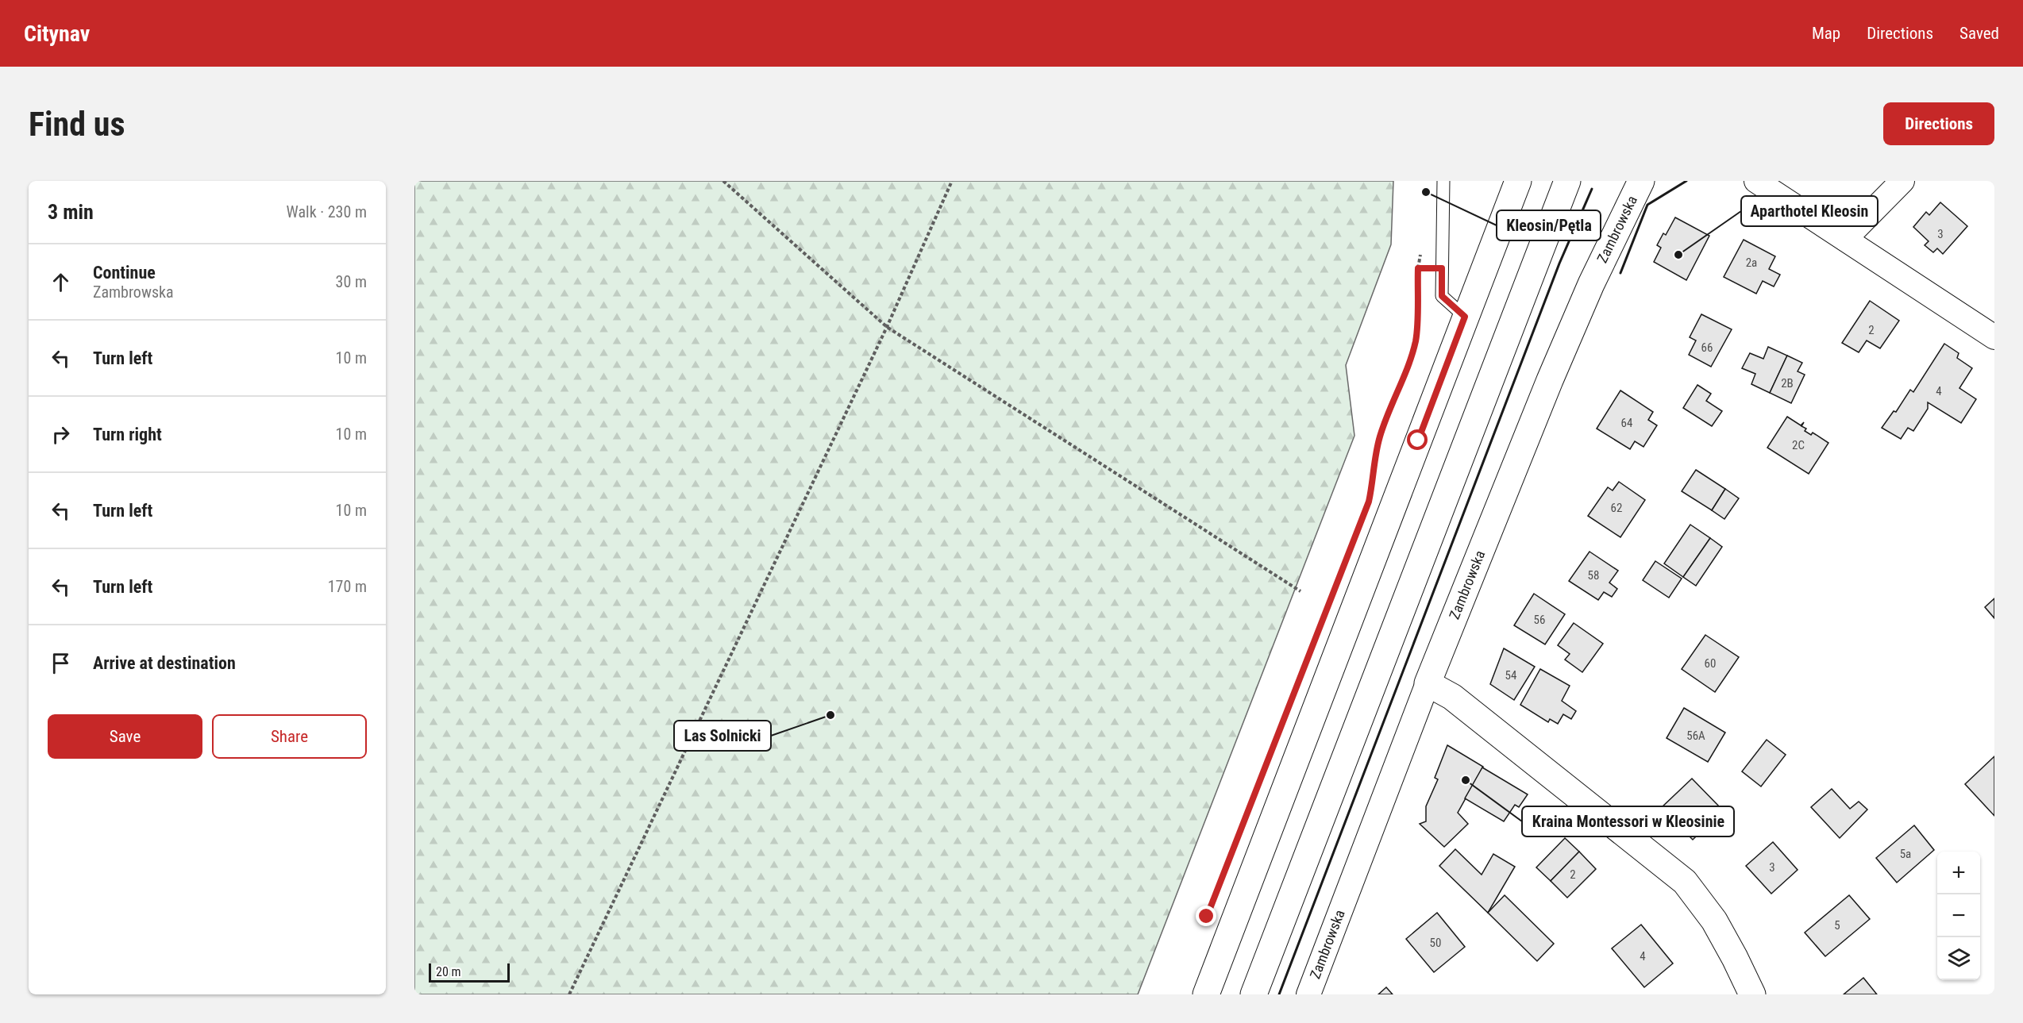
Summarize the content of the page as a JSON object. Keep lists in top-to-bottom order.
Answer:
{
  "streets": {
    "main road": ["Zambrowska"]
  },
  "places": [
    "Kleosin/Pętla",
    "Aparthotel Kleosin",
    "Las Solnicki",
    "Kraina Montessori w Kleosinie"
  ],
  "house_numbers": [
    "3",
    "2a",
    "2",
    "66",
    "2B",
    "4",
    "64",
    "2C",
    "62",
    "58",
    "56",
    "60",
    "54",
    "56A",
    "5a",
    "3",
    "2",
    "5",
    "50",
    "4"
  ],
  "scale_bar": "20 m",
  "page": {
    "header": "Citynav",
    "nav": ["Map", "Directions", "Saved"],
    "buttons": [
      "Directions",
      ["Save", "Share"]
    ],
    "title": "Find us",
    "heading": ["3 min", "Walk · 230 m"],
    "list": [
      ["Continue", "Zambrowska", "30 m"],
      ["Turn left", "10 m"],
      ["Turn right", "10 m"],
      ["Turn left", "10 m"],
      ["Turn left", "170 m"],
      "Arrive at destination"
    ],
    "map_buttons": ["+", "−"],
    "scale": "20 m"
  }
}
